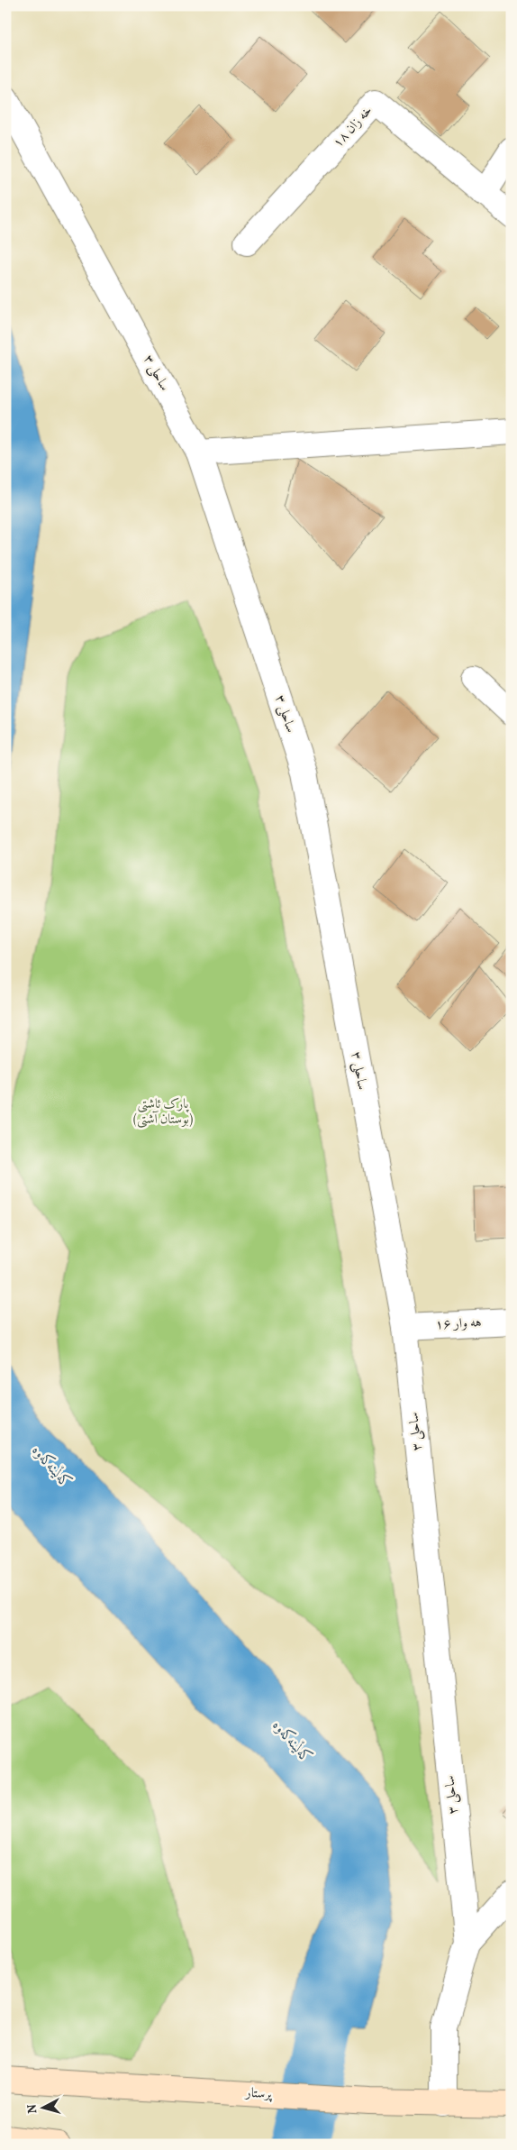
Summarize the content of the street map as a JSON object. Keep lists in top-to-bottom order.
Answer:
{
  "streets": {
    "main road": ["پرستار"],
    "street": ["خه زان ۱۸", "ساحلی ۳", "هه وار ۱۶"]
  },
  "crossings": [
    ["ساحلی ۳", "هه وار ۱۶"],
    ["ساحلی ۳", "پرستار"]
  ],
  "water": ["کەڵینەکەوە"],
  "parks": ["پارک ئاشتی (بوستان آشتی)"],
  "north": "left"
}
